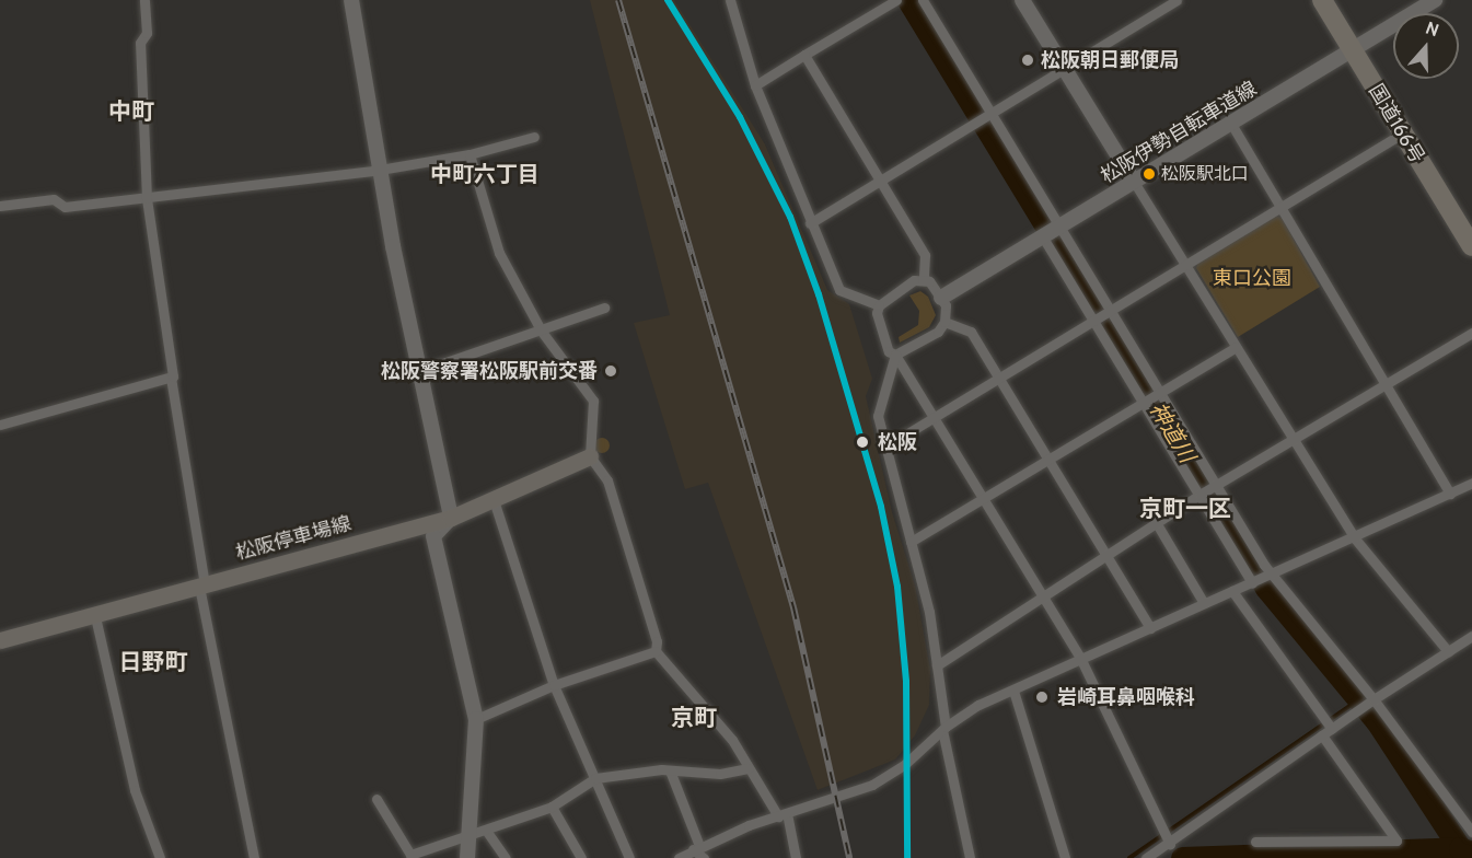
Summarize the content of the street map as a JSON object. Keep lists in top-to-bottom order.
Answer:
{
  "streets": {
    "highway": ["国道166号"],
    "main road": ["松阪停車場線"],
    "street": ["松阪伊勢自転車道線"]
  },
  "crossings": [
    ["国道166号", "松阪伊勢自転車道線"]
  ],
  "districts": [
    "中町",
    "中町六丁目",
    "京町一区",
    "日野町",
    "京町"
  ],
  "water": ["神道川"],
  "parks": ["東口公園"],
  "places": [
    "松阪朝日郵便局",
    "松阪駅北口",
    "松阪警察署松阪駅前交番",
    "松阪",
    "岩崎耳鼻咽喉科"
  ],
  "north": "top"
}
